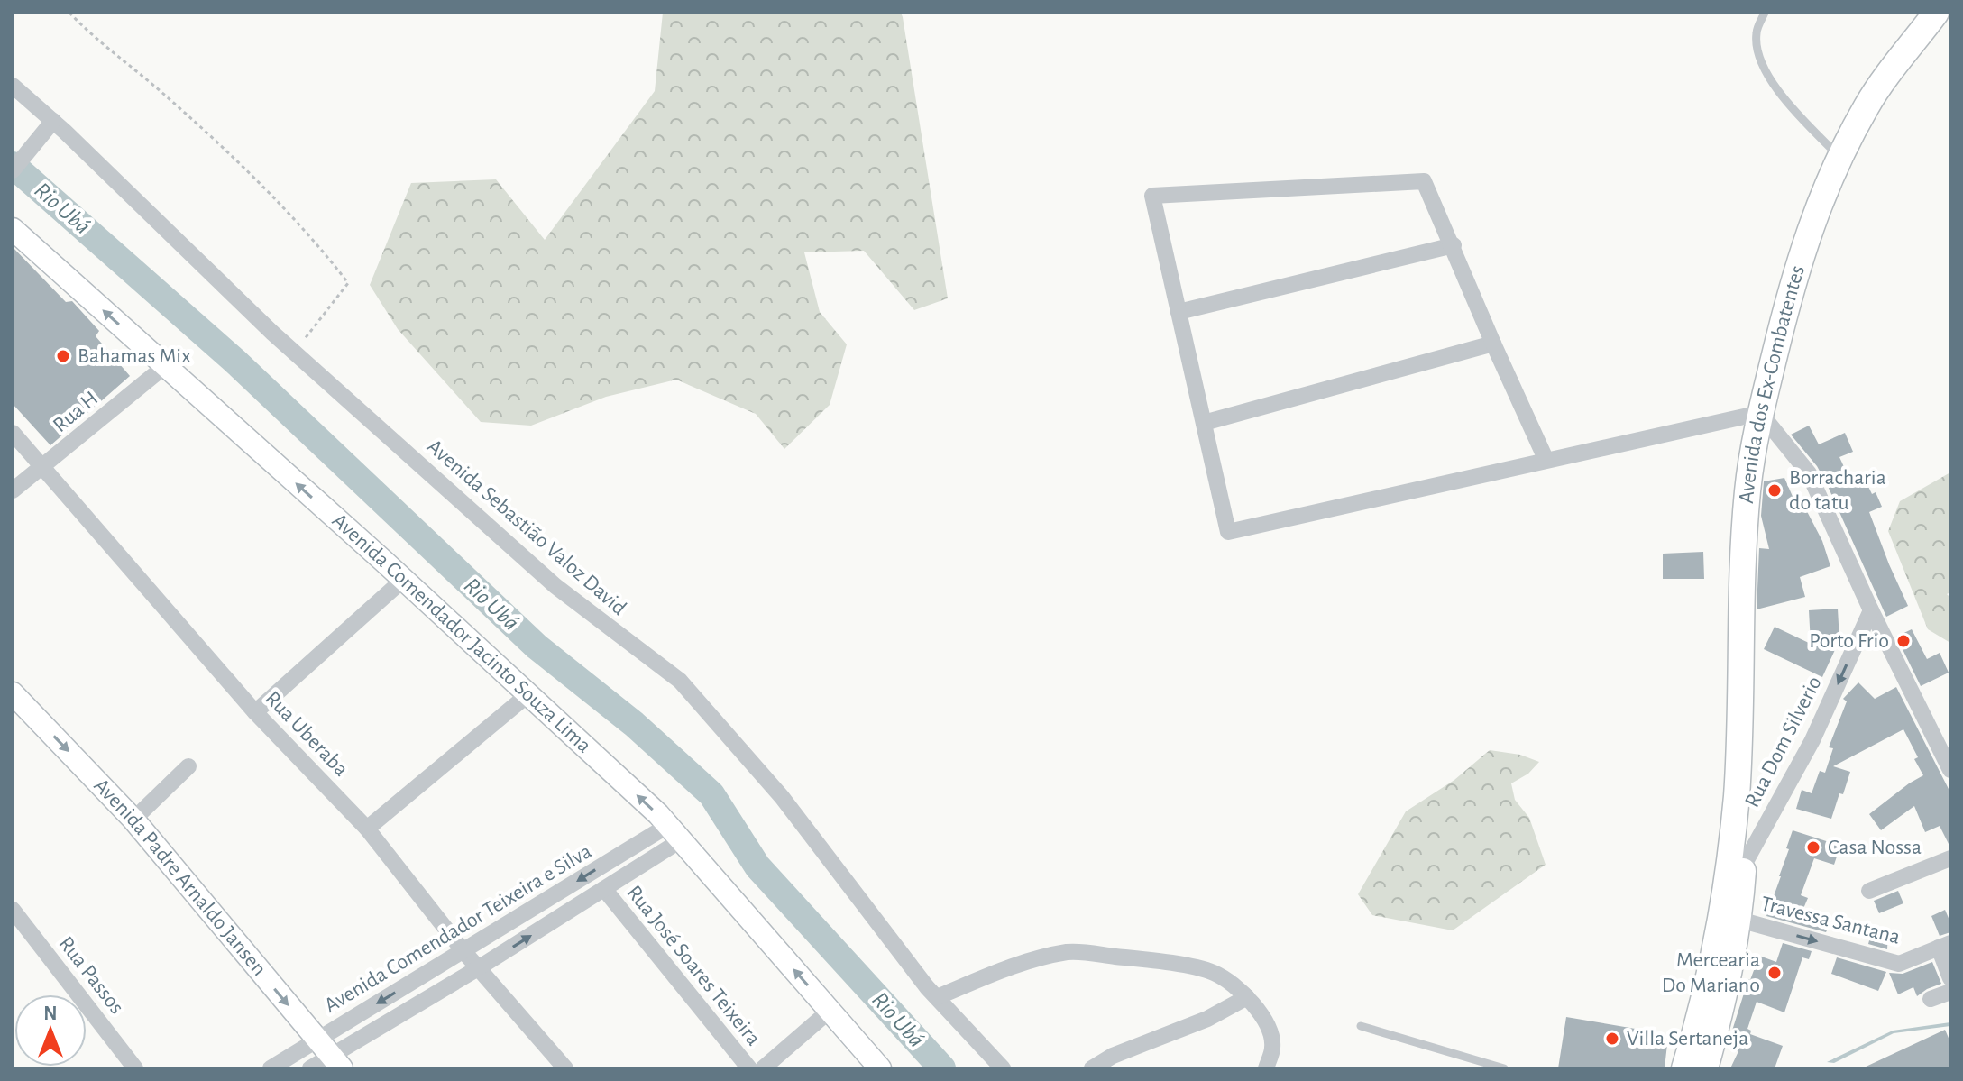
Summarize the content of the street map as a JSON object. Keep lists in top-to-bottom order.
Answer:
{
  "streets": {
    "main road": ["Avenida dos Ex-Combatentes"],
    "street": [
      "Rua H",
      "Avenida Sebastião Valoz David",
      "Avenida Comendador Jacinto Souza Lima",
      "Rua Uberaba",
      "Rua Dom Silverio",
      "Avenida Padre Arnaldo Jansen",
      "Travessa Santana",
      "Avenida Comendador Teixeira e Silva",
      "Rua José Soares Teixeira",
      "Rua Passos"
    ]
  },
  "crossings": [
    ["Avenida dos Ex-Combatentes", "Rua Dom Silverio"],
    ["Avenida dos Ex-Combatentes", "Travessa Santana"],
    ["Rua H", "Avenida Comendador Jacinto Souza Lima"],
    ["Rua H", "Rua Uberaba"],
    ["Avenida Comendador Jacinto Souza Lima", "Avenida Comendador Teixeira e Silva"],
    ["Rua Uberaba", "Avenida Comendador Teixeira e Silva"],
    ["Avenida Padre Arnaldo Jansen", "Avenida Comendador Teixeira e Silva"],
    ["Avenida Comendador Teixeira e Silva", "Rua José Soares Teixeira"]
  ],
  "one_way": [
    "Avenida Comendador Jacinto Souza Lima",
    "Rua Dom Silverio",
    "Avenida Padre Arnaldo Jansen",
    "Travessa Santana"
  ],
  "water": ["Rio Ubá"],
  "places": [
    "Bahamas Mix",
    "Borracharia do tatu",
    "Porto Frio",
    "Casa Nossa",
    "Mercearia Do Mariano",
    "Villa Sertaneja"
  ],
  "north": "top"
}
